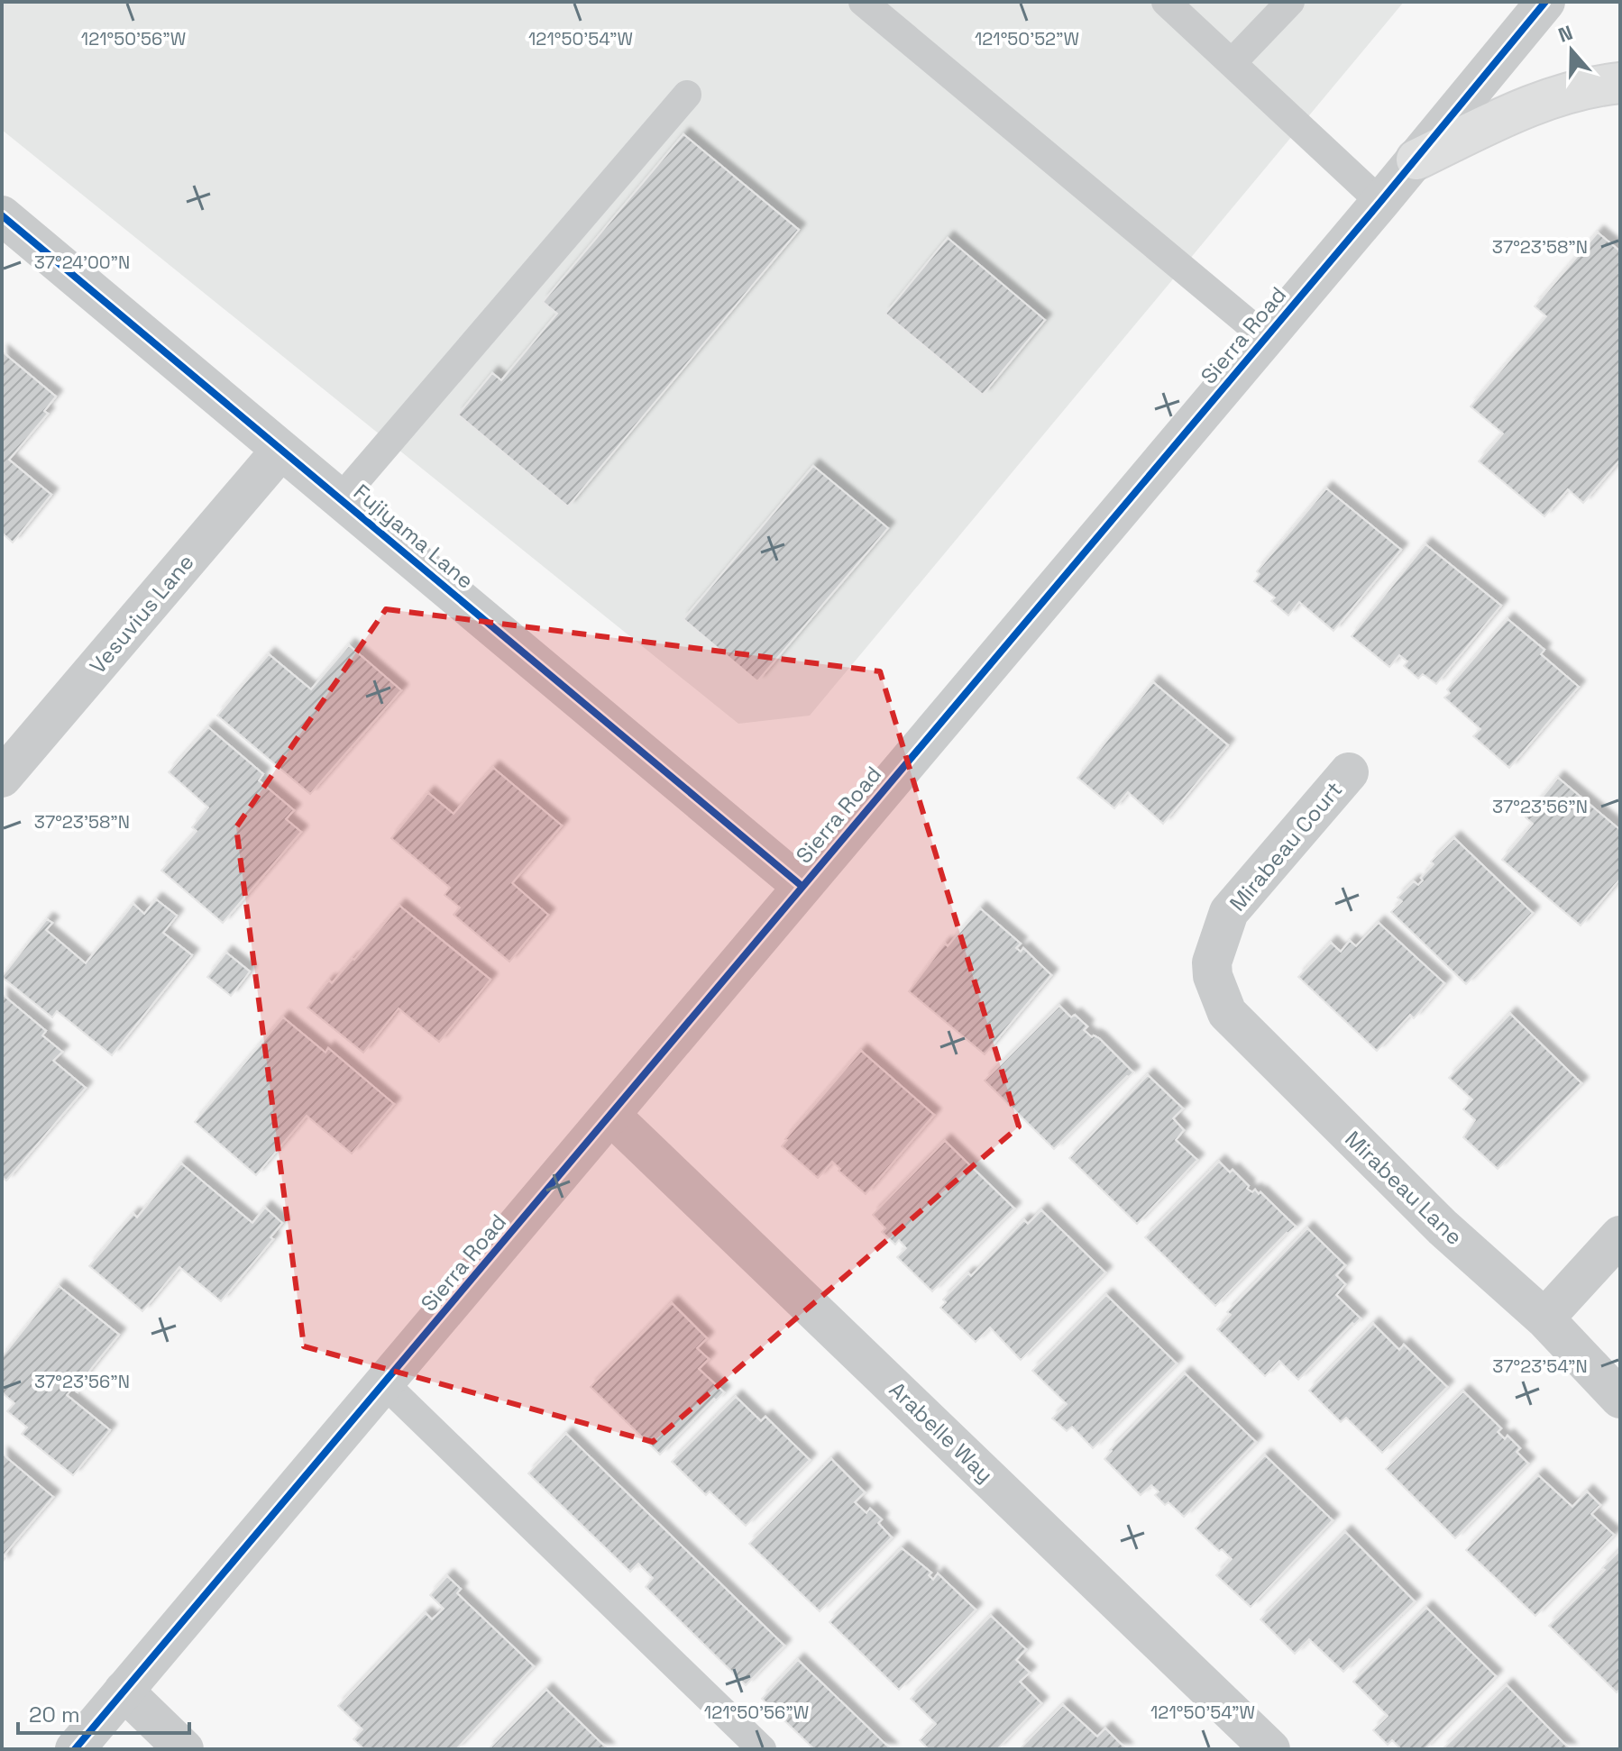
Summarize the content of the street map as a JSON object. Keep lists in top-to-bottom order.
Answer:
{
  "streets": {
    "street": [
      "Sierra Road",
      "Fujiyama Lane",
      "Vesuvius Lane",
      "Mirabeau Court",
      "Mirabeau Lane",
      "Arabelle Way"
    ]
  },
  "crossings": [
    ["Sierra Road", "Fujiyama Lane"],
    ["Sierra Road", "Arabelle Way"],
    ["Fujiyama Lane", "Vesuvius Lane"],
    ["Mirabeau Court", "Mirabeau Lane"]
  ],
  "scale_bar": "20 m",
  "north": "top",
  "coordinates": [
    "121°50'56\"W",
    "121°50'54\"W",
    "121°50'52\"W",
    "37°23'58\"N",
    "37°24'00\"N",
    "37°23'56\"N",
    "37°23'54\"N"
  ]
}
